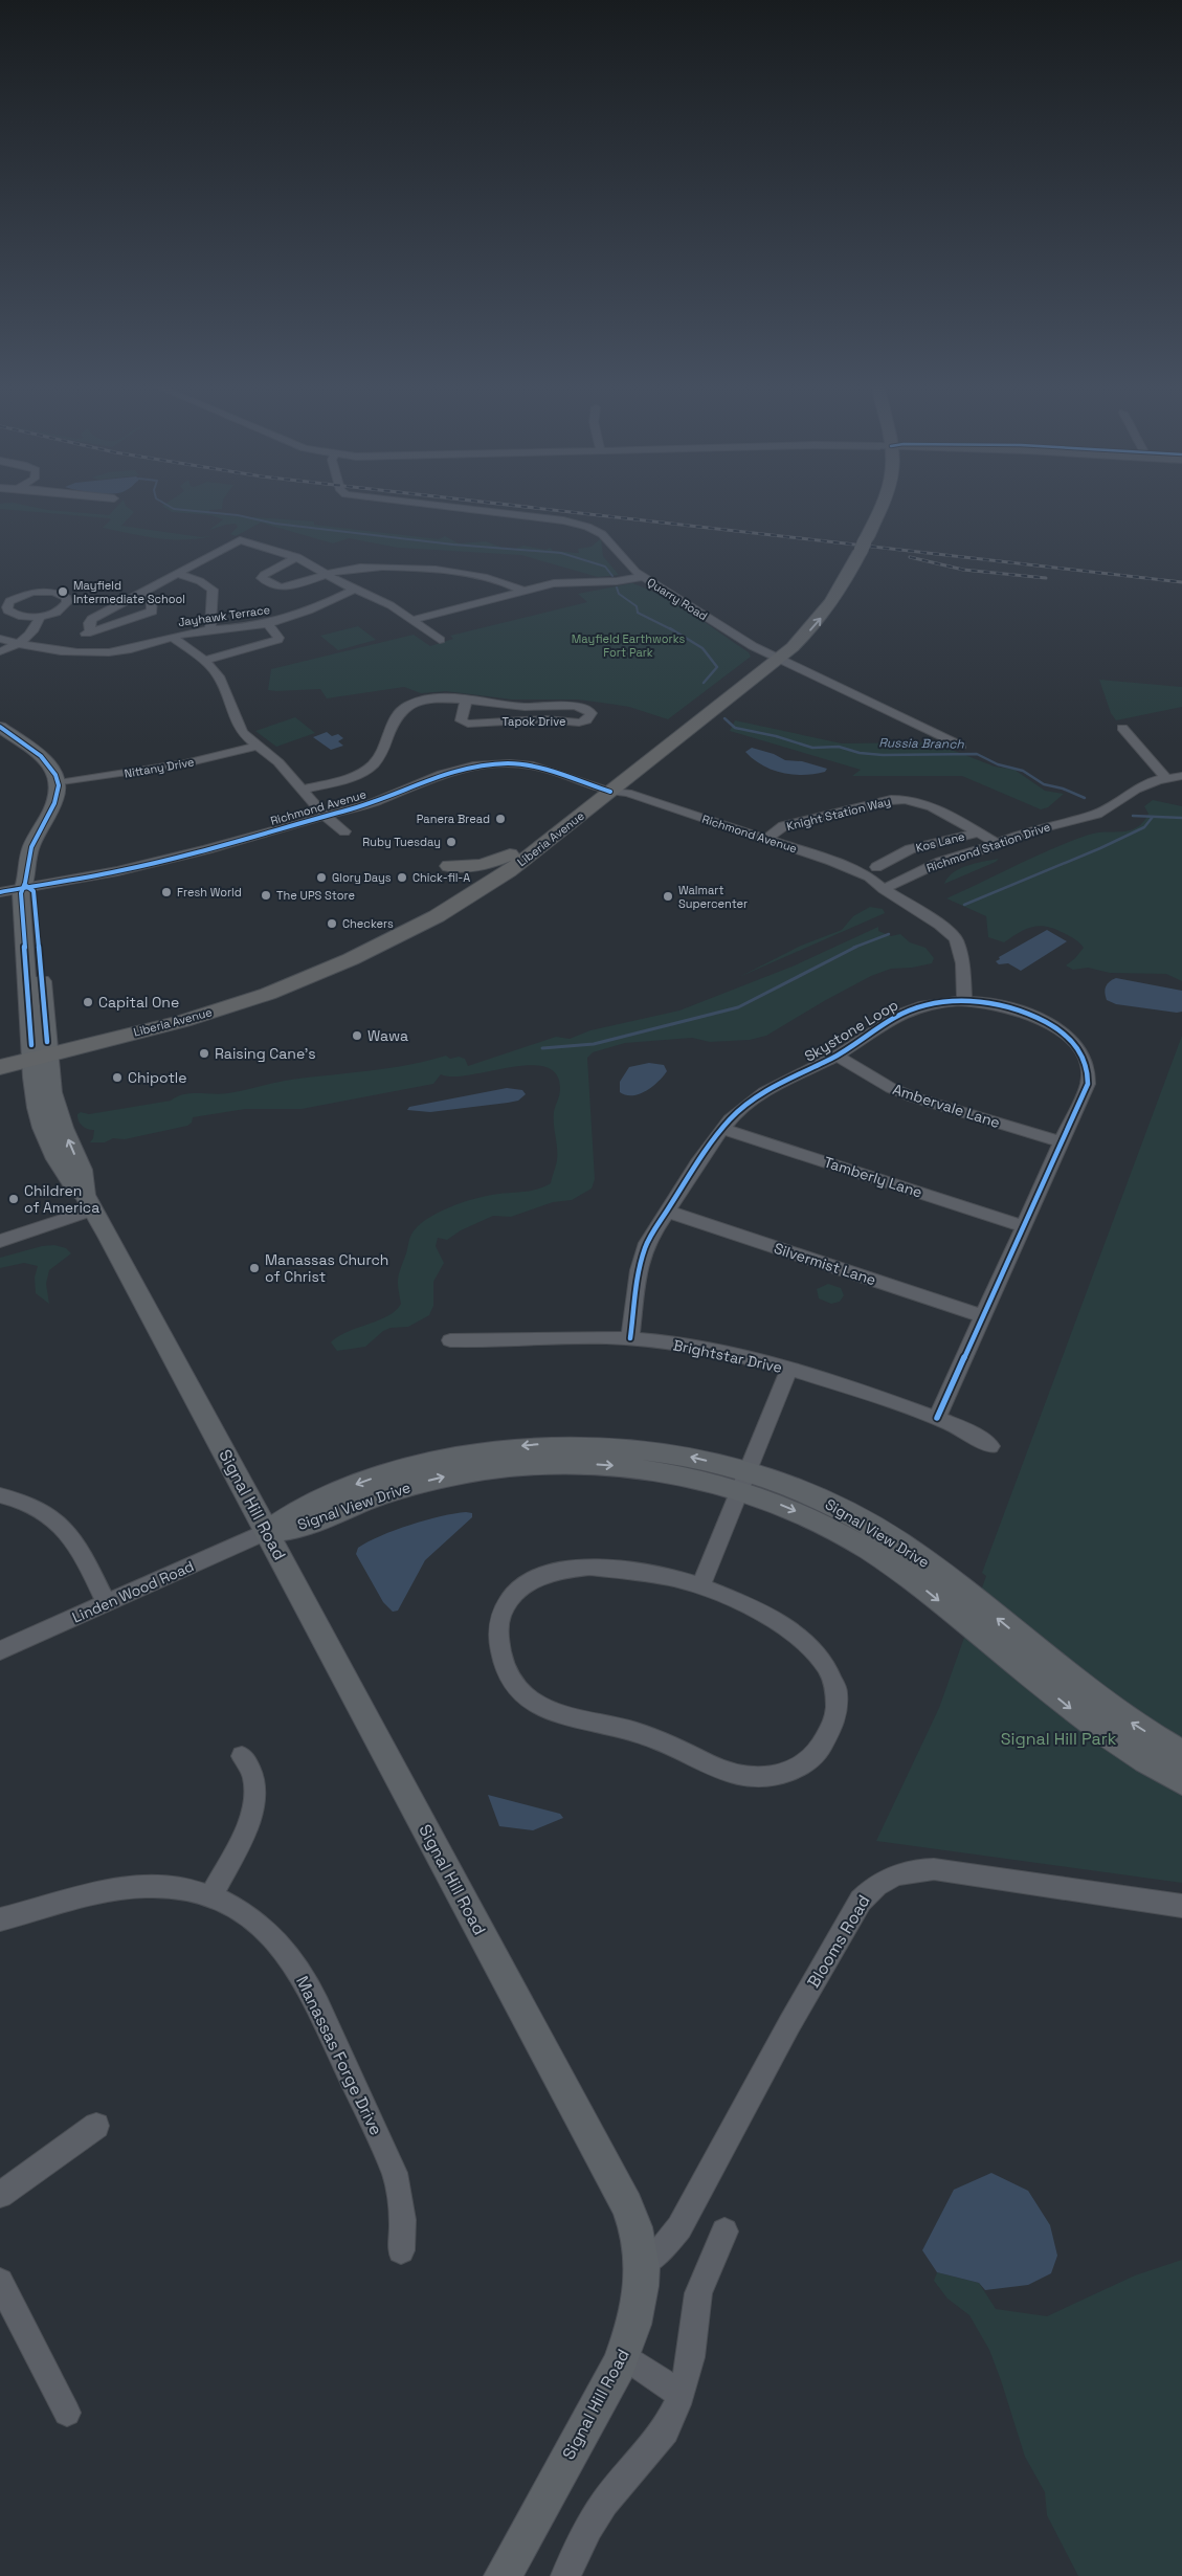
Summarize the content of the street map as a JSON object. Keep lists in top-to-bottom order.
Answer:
{
  "streets": {
    "highway": ["Liberia Avenue"],
    "main road": ["Signal Hill Road", "Signal View Drive"],
    "street": [
      "Quarry Road",
      "Jayhawk Terrace",
      "Tapok Drive",
      "Nittany Drive",
      "Richmond Avenue",
      "Knight Station Way",
      "Kos Lane",
      "Richmond Station Drive",
      "Skystone Loop",
      "Ambervale Lane",
      "Tamberly Lane",
      "Silvermist Lane",
      "Brightstar Drive",
      "Linden Wood Road",
      "Blooms Road",
      "Manassas Forge Drive"
    ]
  },
  "crossings": [
    ["Quarry Road", "Liberia Avenue"],
    ["Nittany Drive", "Signal Hill Road"],
    ["Richmond Avenue", "Knight Station Way"],
    ["Richmond Avenue", "Liberia Avenue"],
    ["Richmond Avenue", "Richmond Station Drive"],
    ["Richmond Avenue", "Skystone Loop"],
    ["Richmond Avenue", "Signal Hill Road"],
    ["Knight Station Way", "Kos Lane"],
    ["Knight Station Way", "Richmond Station Drive"],
    ["Liberia Avenue", "Signal Hill Road"],
    ["Skystone Loop", "Ambervale Lane"],
    ["Skystone Loop", "Tamberly Lane"],
    ["Skystone Loop", "Silvermist Lane"],
    ["Skystone Loop", "Brightstar Drive"],
    ["Signal Hill Road", "Signal View Drive"],
    ["Signal Hill Road", "Linden Wood Road"],
    ["Signal Hill Road", "Blooms Road"],
    ["Signal View Drive", "Linden Wood Road"]
  ],
  "water": ["Russia Branch"],
  "parks": ["Mayfield Earthworks Fort Park", "Signal Hill Park"],
  "places": [
    "Mayfield Intermediate School",
    "Panera Bread",
    "Ruby Tuesday",
    "Glory Days",
    "Chick-fil-A",
    "Fresh World",
    "The UPS Store",
    "Walmart Supercenter",
    "Checkers",
    "Capital One",
    "Wawa",
    "Raising Cane's",
    "Chipotle",
    "Children of America",
    "Manassas Church of Christ"
  ]
}
